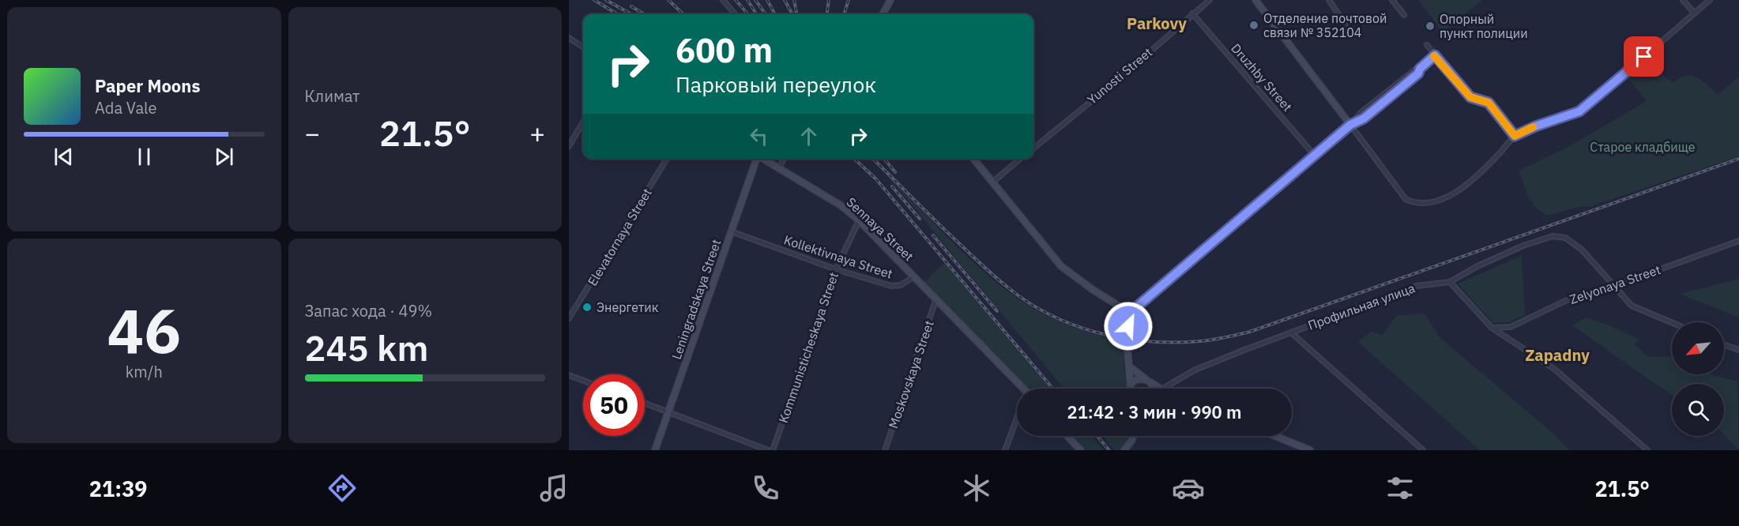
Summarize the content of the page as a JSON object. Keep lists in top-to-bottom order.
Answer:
{
  "streets": {
    "main road": ["Sennaya Street", "Leningradskaya Street"],
    "street": [
      "Yunosti Street",
      "Druzhby Street",
      "Elevatornaya Street",
      "Kollektivnaya Street",
      "Zelyonaya Street",
      "Профильная улица",
      "Kommunisticheskaya Street",
      "Moskovskaya Street"
    ]
  },
  "crossings": [
    ["Yunosti Street", "Druzhby Street"],
    ["Sennaya Street", "Kollektivnaya Street"],
    ["Sennaya Street", "Kommunisticheskaya Street"],
    ["Kollektivnaya Street", "Leningradskaya Street"],
    ["Kollektivnaya Street", "Kommunisticheskaya Street"],
    ["Zelyonaya Street", "Профильная улица"]
  ],
  "districts": ["Parkovy", "Zapadny"],
  "parks": ["Старое кладбище"],
  "places": ["Отделение почтовой связи № 352104", "Опорный пункт полиции", "Энергетик"],
  "north": "bottom left",
  "page": {
    "tile": [
      "Климат",
      ["46", "km/h"],
      ["Запас хода · 49%", "245 km"]
    ],
    "turn": ["600 m", "Парковый переулок"],
    "song": ["Paper Moons", "Ada Vale"],
    "heat": ["−", "21.5°", "+"],
    "limit": "50",
    "trip": "21:42 · 3 мин · 990 m",
    "tabs": ["21:39", "21.5°"]
  }
}
